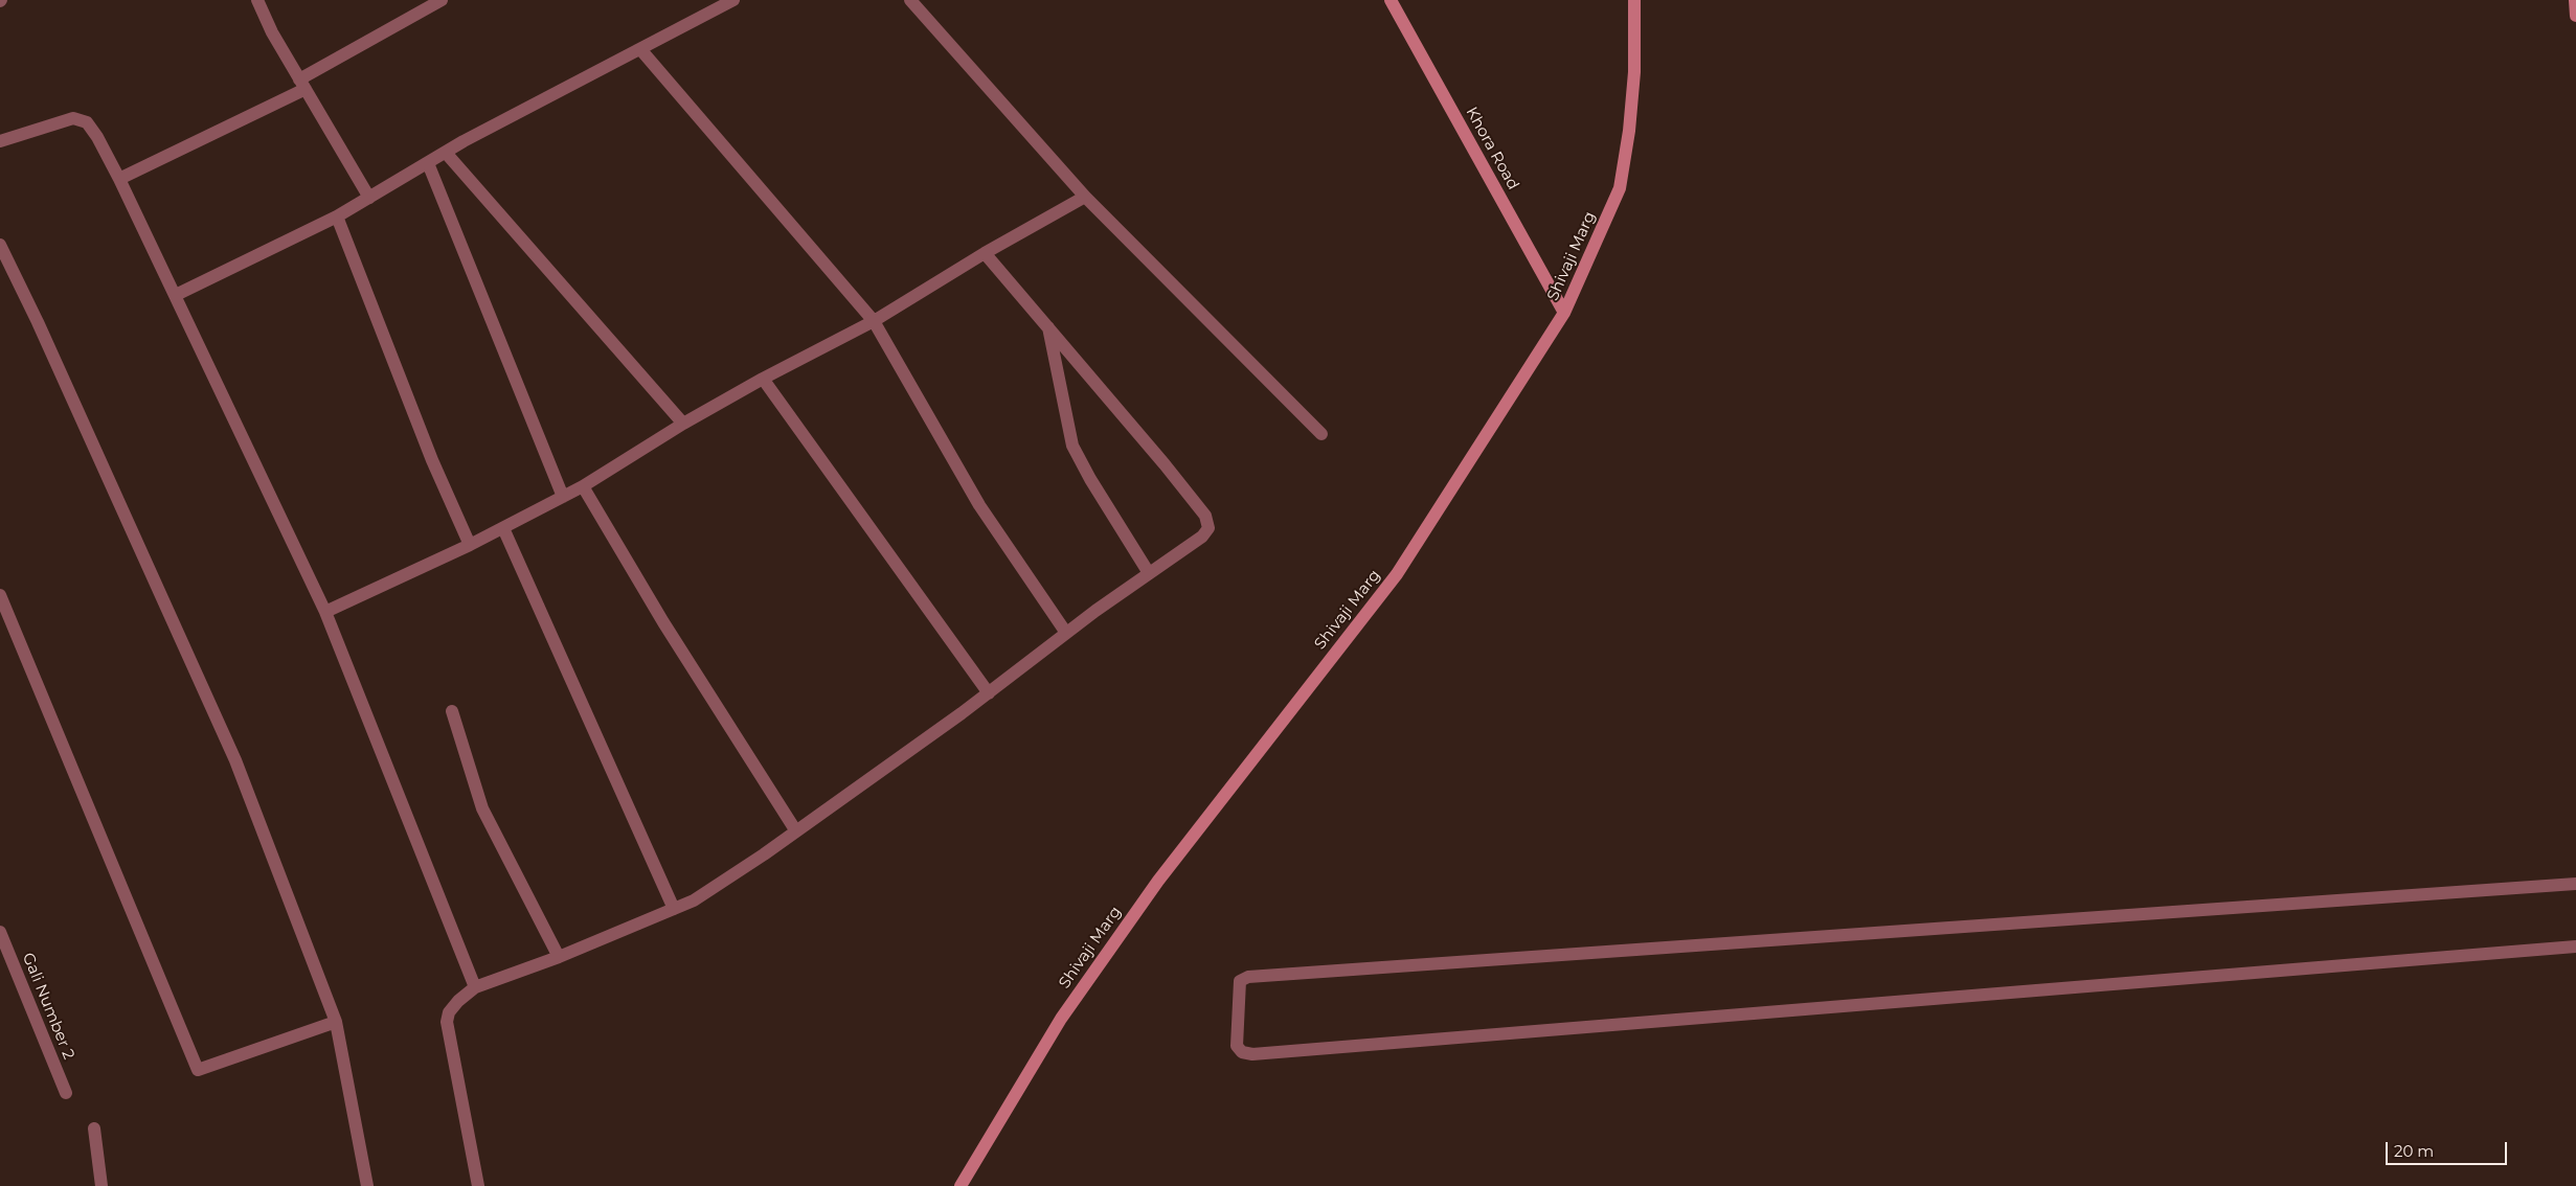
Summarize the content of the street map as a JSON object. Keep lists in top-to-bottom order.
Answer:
{
  "streets": {
    "main road": ["Khora Road", "Shivaji Marg"],
    "street": ["Gali Number 2"]
  },
  "crossings": [
    ["Khora Road", "Shivaji Marg"]
  ],
  "scale_bar": "20 m"
}
